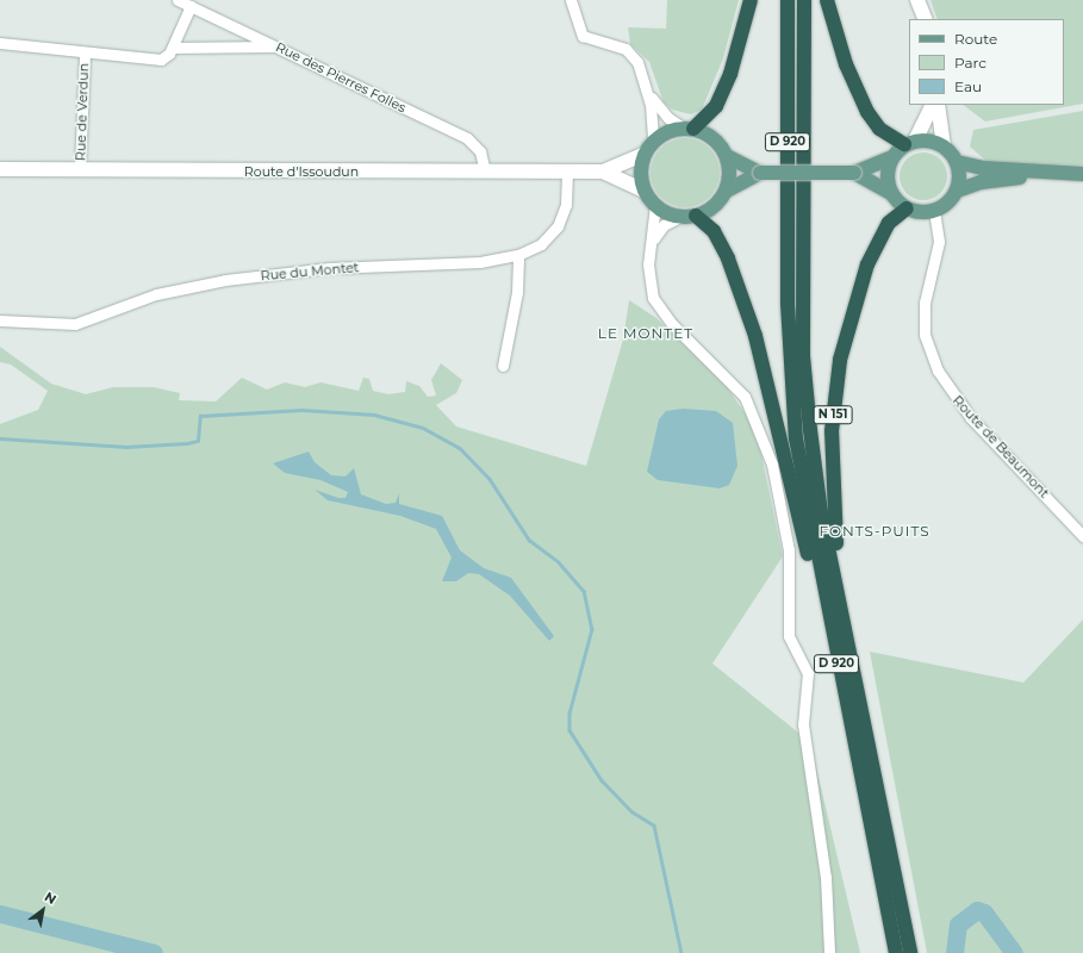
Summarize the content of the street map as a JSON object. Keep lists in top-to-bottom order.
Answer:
{
  "streets": {
    "highway": ["D 920", "N 151"],
    "main road": ["Route d'Issoudun"],
    "street": [
      "Rue des Pierres Folles",
      "Rue de Verdun",
      "Rue du Montet",
      "Route de Beaumont"
    ]
  },
  "crossings": [
    ["Rue des Pierres Folles", "Route d'Issoudun"],
    ["Rue de Verdun", "Route d'Issoudun"],
    ["D 920", "Route d'Issoudun"],
    ["D 920", "N 151"],
    ["Route d'Issoudun", "Rue du Montet"],
    ["N 151", "Route de Beaumont"]
  ],
  "districts": ["LE MONTET", "FONTS-PUITS"],
  "legend": ["Route", "Parc", "Eau"],
  "north": "top right"
}
